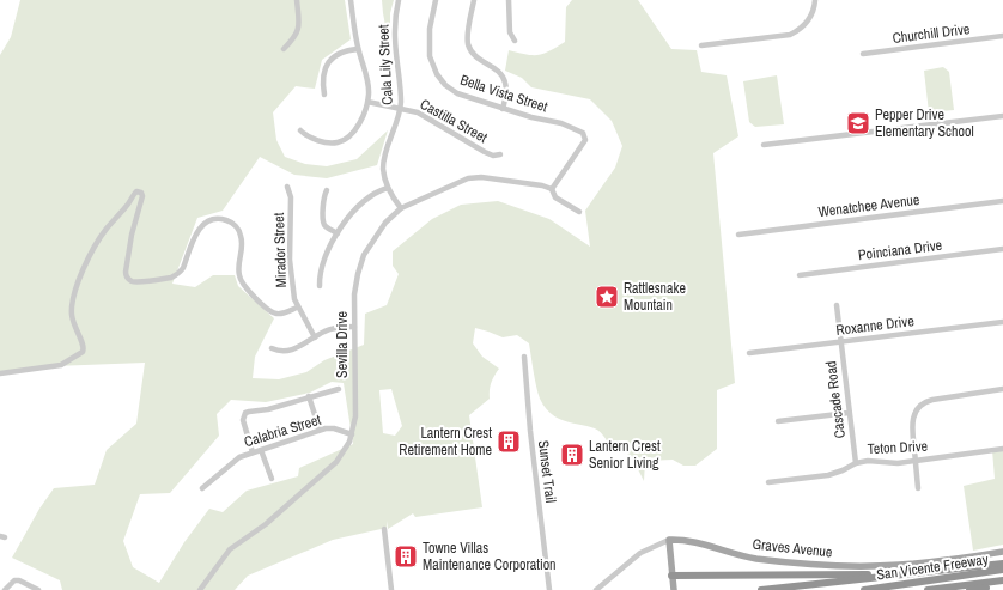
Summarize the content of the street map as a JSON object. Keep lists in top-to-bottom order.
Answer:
{
  "streets": {
    "highway": ["San Vicente Freeway"],
    "main road": ["Graves Avenue"],
    "street": [
      "Churchill Drive",
      "Cala Lily Street",
      "Bella Vista Street",
      "Castilla Street",
      "Wenatchee Avenue",
      "Mirador Street",
      "Poinciana Drive",
      "Roxanne Drive",
      "Sevilla Drive",
      "Cascade Road",
      "Calabria Street",
      "Teton Drive",
      "Sunset Trail"
    ]
  },
  "crossings": [
    ["Cala Lily Street", "Castilla Street"],
    ["Cala Lily Street", "Sevilla Drive"],
    ["Bella Vista Street", "Sevilla Drive"],
    ["Roxanne Drive", "Cascade Road"],
    ["Sevilla Drive", "Calabria Street"],
    ["Cascade Road", "Teton Drive"]
  ],
  "places": {
    "school or university": ["Pepper Drive Elementary School"],
    "place": ["Rattlesnake Mountain"],
    "building": ["Lantern Crest Retirement Home", "Lantern Crest Senior Living", "Towne Villas Maintenance Corporation"]
  }
}
